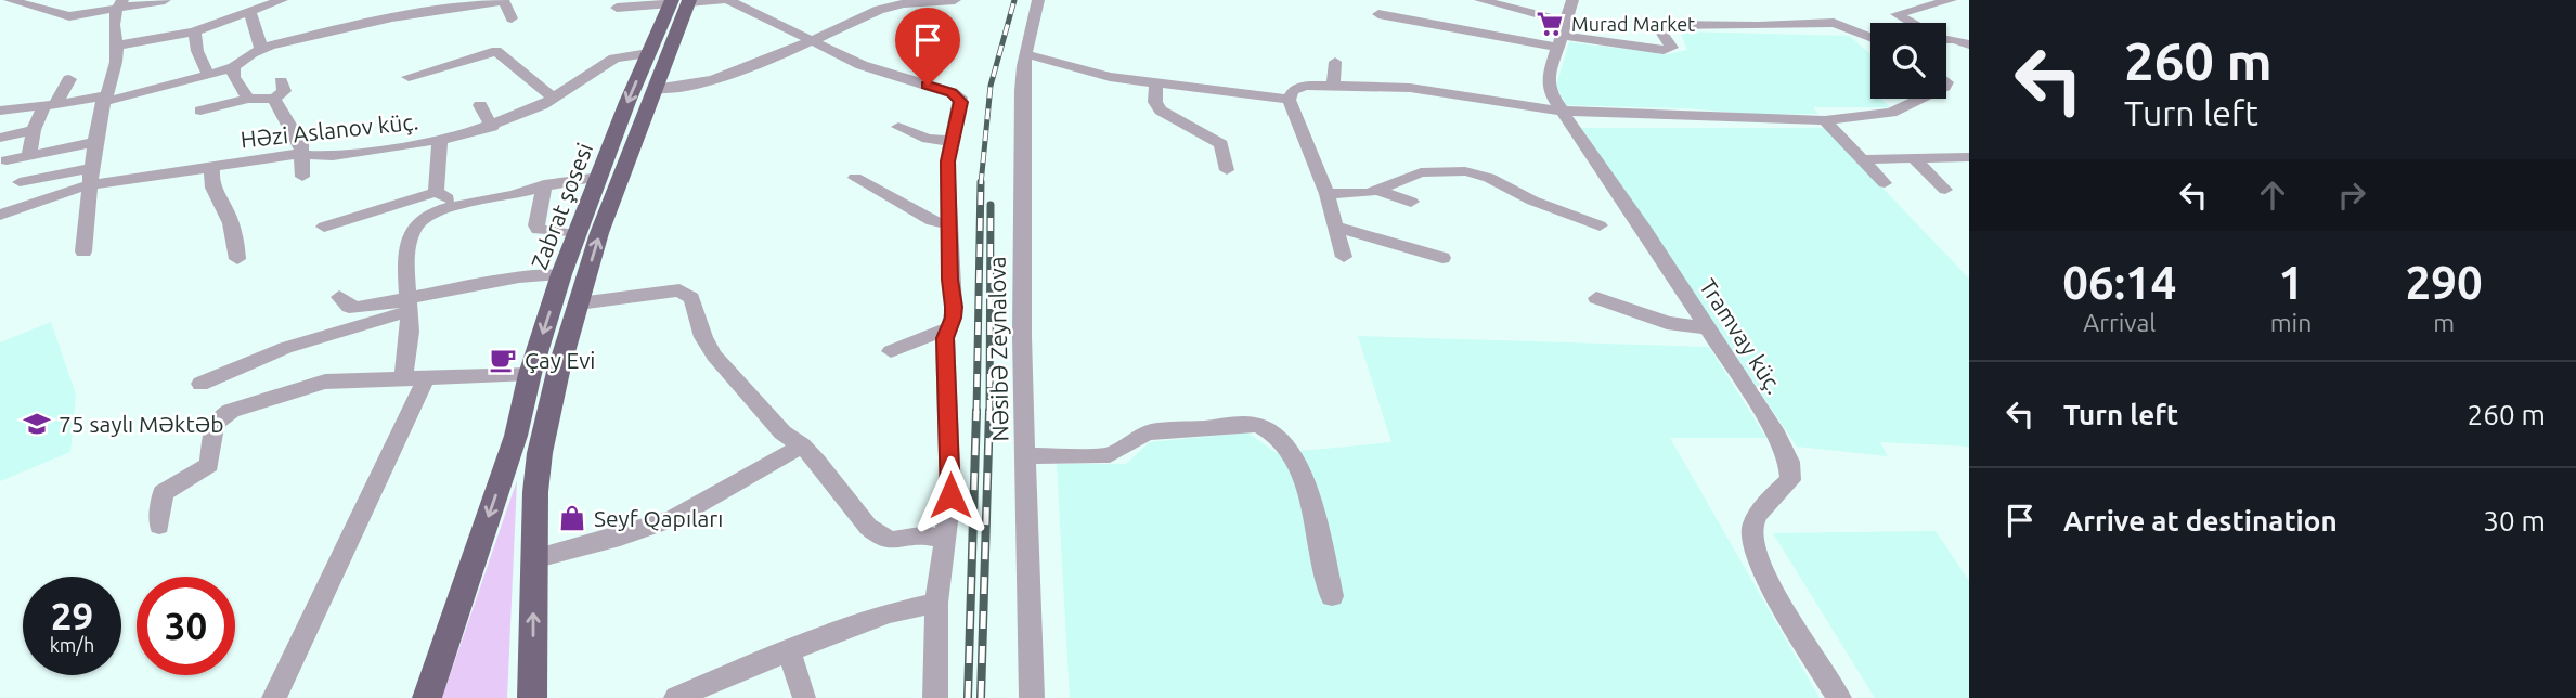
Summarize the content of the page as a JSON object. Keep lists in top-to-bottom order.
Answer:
{
  "streets": {
    "main road": ["Zabrat şosesi"],
    "street": ["Həzi Aslanov küç.", "Tramvay küç.", "Nəsibə Zeynalova"]
  },
  "crossings": [
    ["Həzi Aslanov küç.", "Zabrat şosesi"]
  ],
  "places": {
    "supermarket": ["Murad Market"],
    "cafe": ["Çay Evi"],
    "school or university": ["75 saylı Məktəb"],
    "shop": ["Seyf Qapıları"]
  },
  "page": {
    "turn": ["260 m", "Turn left"],
    "eta": [
      "06:14",
      "Arrival",
      "1",
      "min",
      "290",
      "m"
    ],
    "list": [
      {
        "name": "Turn left",
        "value": "260 m"
      },
      {
        "name": "Arrive at destination",
        "value": "30 m"
      }
    ],
    "speed": "29 km/h",
    "limit": "30"
  }
}
